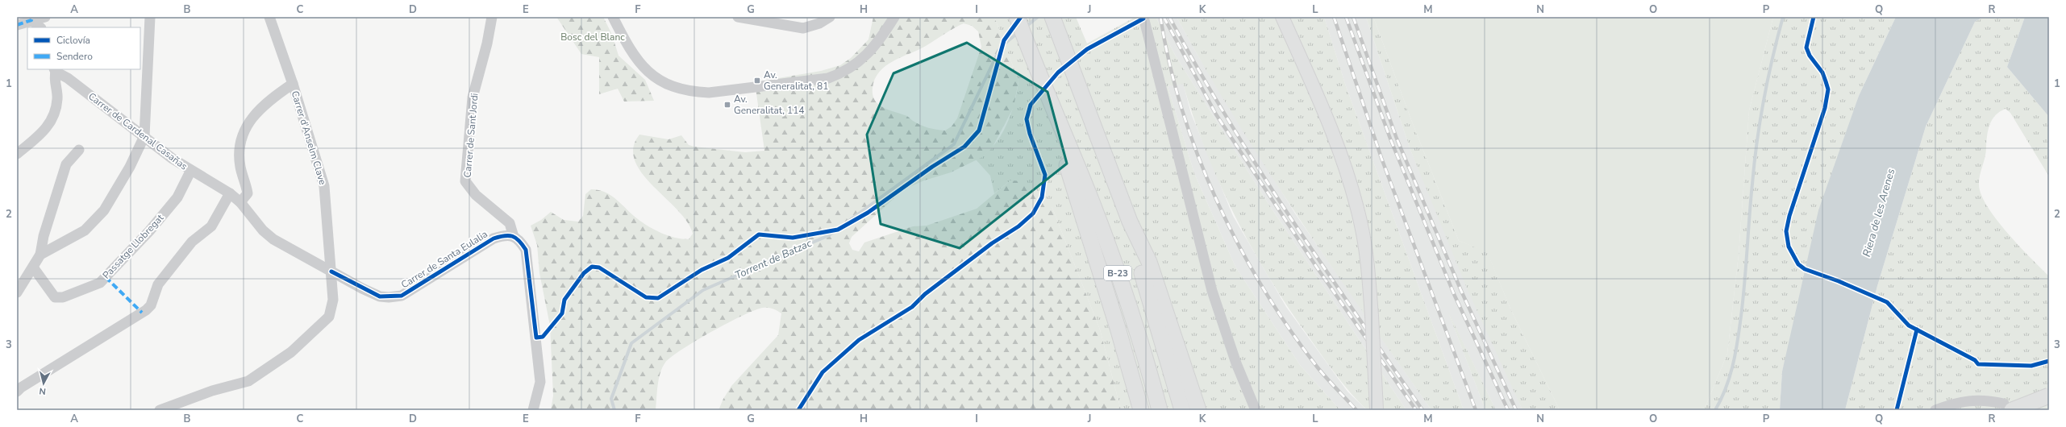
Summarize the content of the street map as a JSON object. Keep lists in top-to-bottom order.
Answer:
{
  "streets": {
    "highway": ["B-23"],
    "street": [
      "Carrer de Cardenal Casañas",
      "Carrer de Sant Jordi",
      "Carrer d'Anselm Clave",
      "Passatge Llobregat",
      "Carrer de Santa Eulalia"
    ]
  },
  "crossings": [
    ["Carrer de Cardenal Casañas", "Carrer d'Anselm Clave"],
    ["Carrer de Cardenal Casañas", "Passatge Llobregat"],
    ["Carrer de Cardenal Casañas", "Carrer de Santa Eulalia"],
    ["Carrer de Sant Jordi", "Carrer de Santa Eulalia"],
    ["Carrer d'Anselm Clave", "Carrer de Santa Eulalia"]
  ],
  "water": ["Riera de les Arenes", "Torrent de Batzac"],
  "parks": ["Bosc del Blanc"],
  "places": {
    "transit": ["Av. Generalitat, 81", "Av. Generalitat, 114"]
  },
  "legend": ["Ciclovía", "Sendero"],
  "north": "bottom",
  "grid": {
    "columns": [
      "A",
      "B",
      "C",
      "D",
      "E",
      "F",
      "G",
      "H",
      "I",
      "J",
      "K",
      "L",
      "M",
      "N",
      "O",
      "P",
      "Q",
      "R"
    ],
    "rows": ["1", "2", "3"]
  }
}
